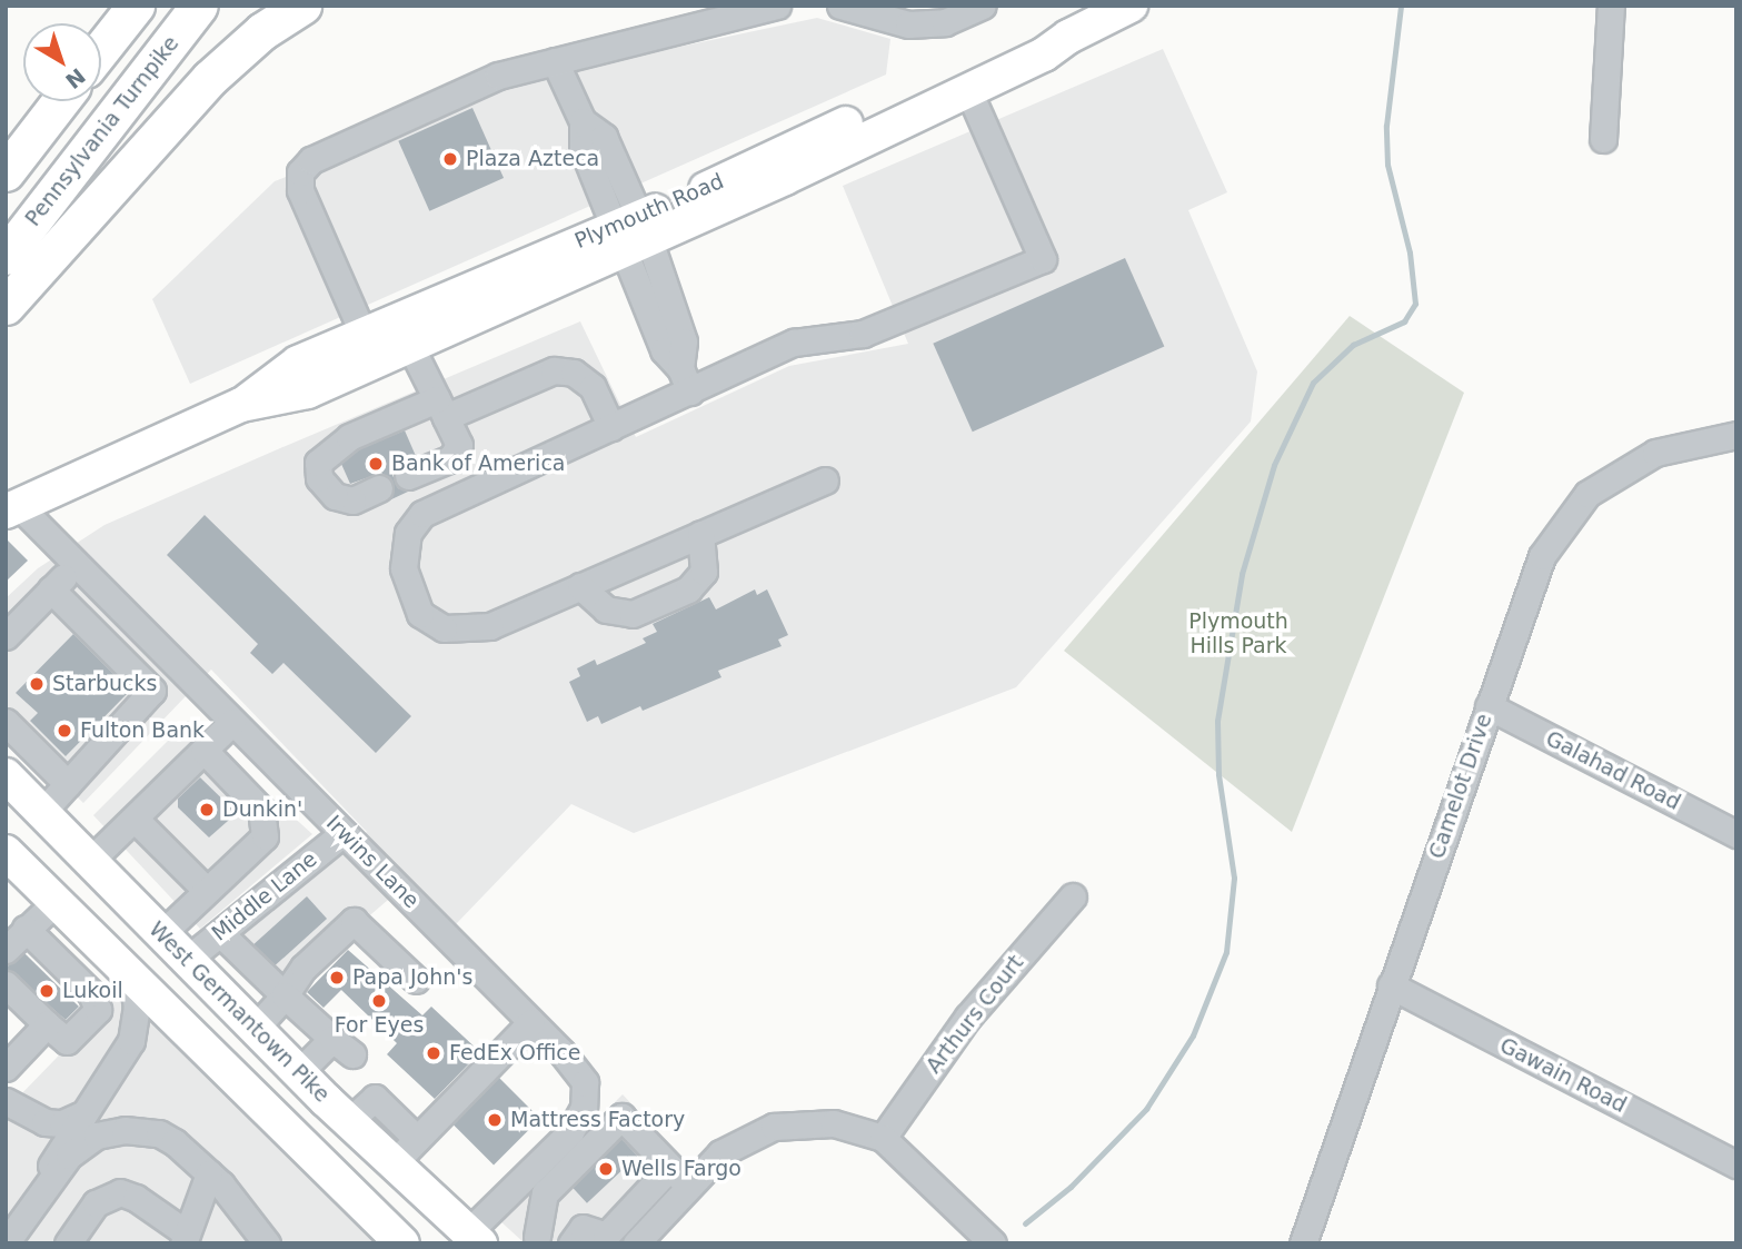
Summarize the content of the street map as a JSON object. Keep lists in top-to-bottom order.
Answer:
{
  "streets": {
    "highway": ["Pennsylvania Turnpike"],
    "main road": ["Plymouth Road", "West Germantown Pike"],
    "street": [
      "Galahad Road",
      "Camelot Drive",
      "Irwins Lane",
      "Middle Lane",
      "Arthurs Court",
      "Gawain Road"
    ]
  },
  "crossings": [
    ["Plymouth Road", "Irwins Lane"],
    ["Galahad Road", "Camelot Drive"],
    ["Camelot Drive", "Gawain Road"],
    ["Irwins Lane", "Middle Lane"],
    ["Irwins Lane", "West Germantown Pike"],
    ["Middle Lane", "West Germantown Pike"]
  ],
  "parks": ["Plymouth Hills Park"],
  "places": [
    "Plaza Azteca",
    "Bank of America",
    "Starbucks",
    "Fulton Bank",
    "Dunkin'",
    "Papa John's",
    "Lukoil",
    "For Eyes",
    "FedEx Office",
    "Mattress Factory",
    "Wells Fargo"
  ],
  "north": "bottom right"
}
